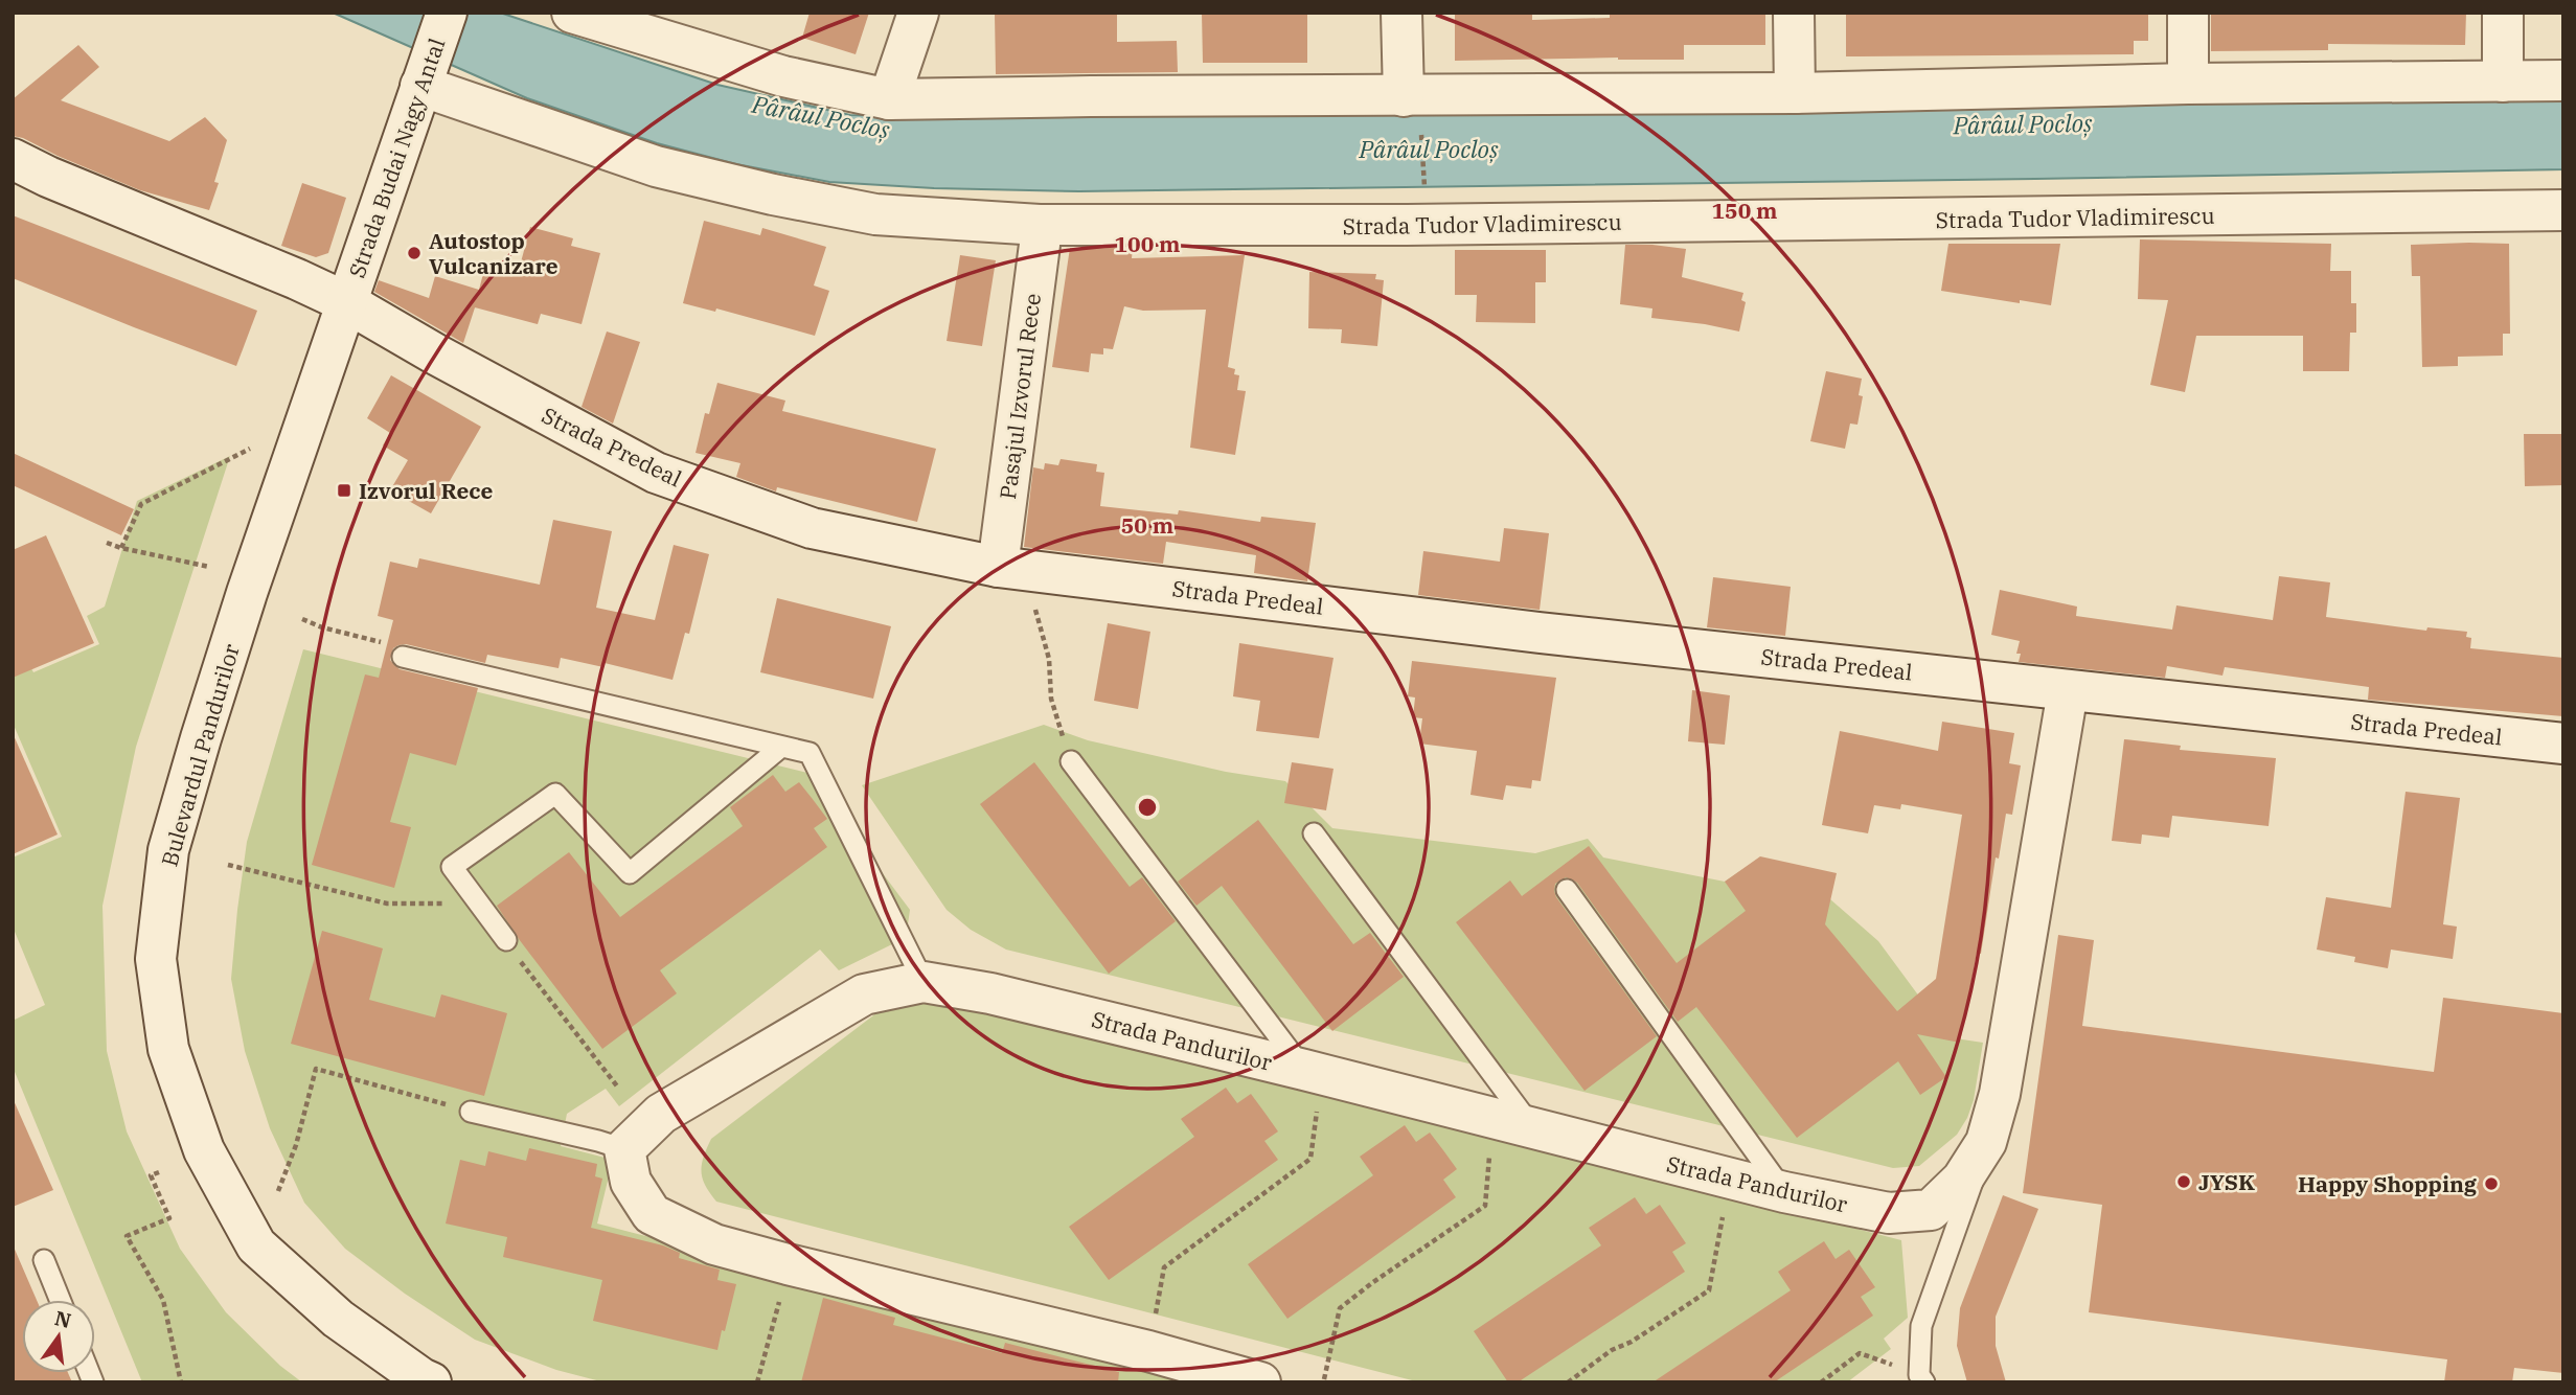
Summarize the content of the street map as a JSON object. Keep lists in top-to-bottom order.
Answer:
{
  "streets": {
    "street": [
      "Strada Budai Nagy Antal",
      "Strada Tudor Vladimirescu",
      "Pasajul Izvorul Rece",
      "Strada Predeal",
      "Bulevardul Pandurilor",
      "Strada Pandurilor"
    ]
  },
  "crossings": [
    ["Strada Budai Nagy Antal", "Strada Tudor Vladimirescu"],
    ["Strada Budai Nagy Antal", "Strada Predeal"],
    ["Strada Budai Nagy Antal", "Bulevardul Pandurilor"],
    ["Strada Tudor Vladimirescu", "Pasajul Izvorul Rece"],
    ["Pasajul Izvorul Rece", "Strada Predeal"],
    ["Strada Predeal", "Bulevardul Pandurilor"],
    ["Strada Predeal", "Strada Pandurilor"]
  ],
  "water": ["Pârâul Pocloș"],
  "places": {
    "other": ["Autostop Vulcanizare", "JYSK", "Happy Shopping"],
    "transit": ["Izvorul Rece"]
  },
  "north": "top",
  "rings": ["150 m", "100 m", "50 m"]
}
